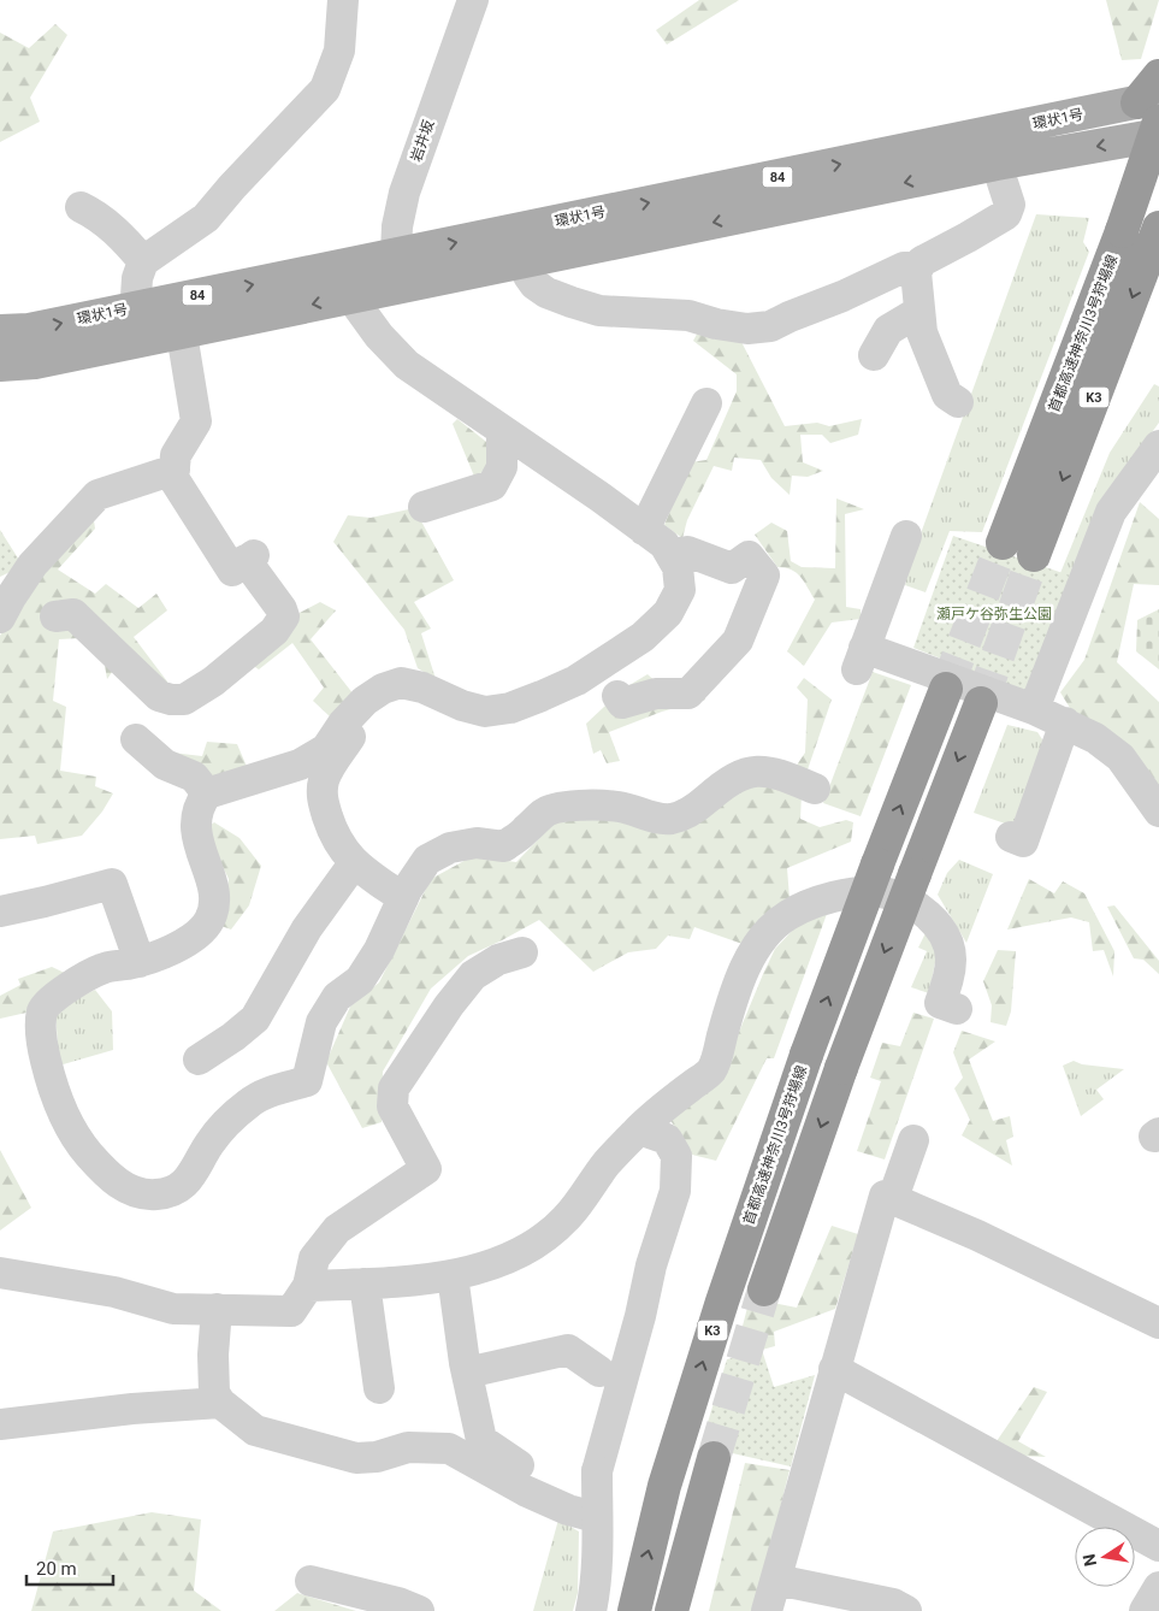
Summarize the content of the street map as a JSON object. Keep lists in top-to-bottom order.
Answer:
{
  "streets": {
    "highway": ["首都高速神奈川3号狩場線", "K3"],
    "main road": ["環状1号", "84"],
    "street": ["岩井坂"]
  },
  "crossings": [
    ["環状1号", "岩井坂"],
    ["環状1号", "首都高速神奈川3号狩場線"],
    ["岩井坂", "84"]
  ],
  "parks": ["瀬戸ケ谷弥生公園"],
  "scale_bar": "20 m",
  "north": "left"
}
